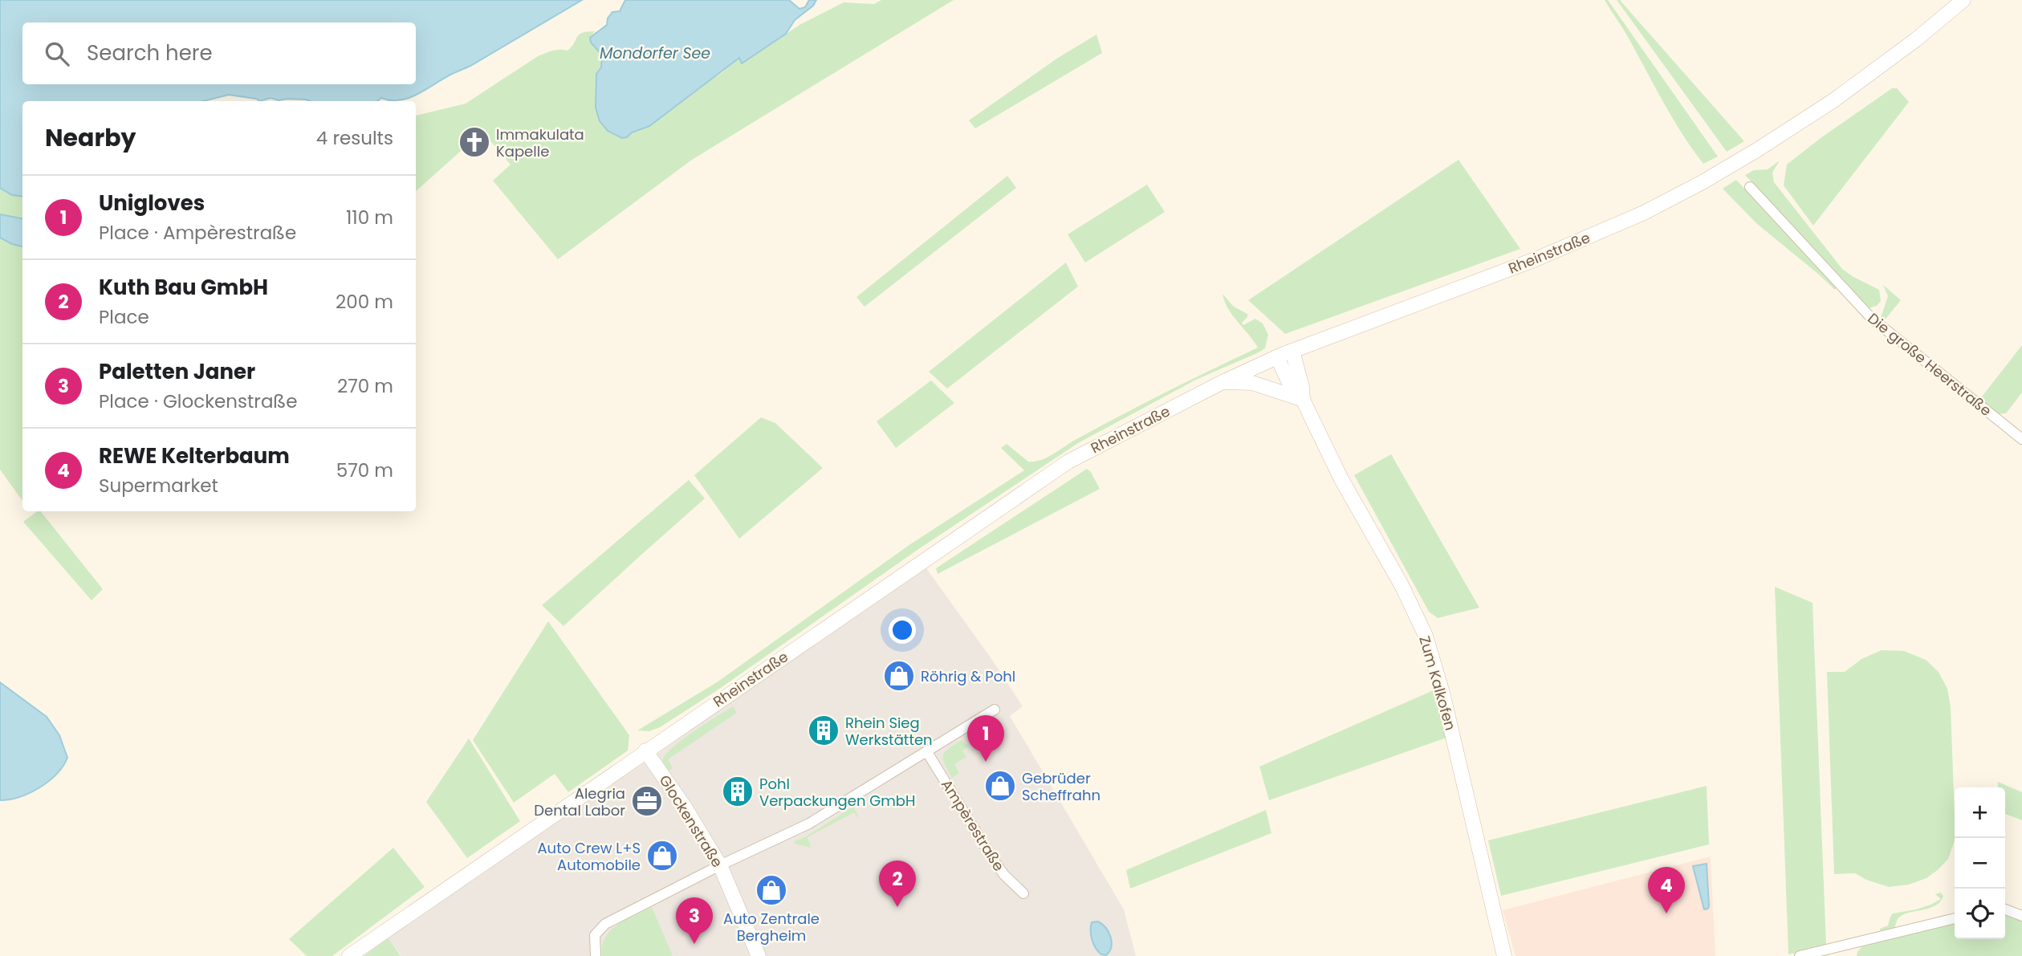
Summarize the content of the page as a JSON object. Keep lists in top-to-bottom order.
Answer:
{
  "streets": {
    "main road": ["Rheinstraße", "Zum Kalkofen", "Glockenstraße"],
    "street": ["Die große Heerstraße", "Ampèrestraße"]
  },
  "crossings": [
    ["Rheinstraße", "Zum Kalkofen"],
    ["Rheinstraße", "Glockenstraße"]
  ],
  "water": ["Mondorfer See"],
  "places": {
    "church": ["Immakulata Kapelle"],
    "shop": [
      "Röhrig & Pohl",
      "Gebrüder Scheffrahn",
      "Auto Crew L+S Automobile",
      "Auto Zentrale Bergheim"
    ],
    "building": ["Rhein Sieg Werkstätten", "Pohl Verpackungen GmbH"],
    "office": ["Alegria Dental Labor"]
  },
  "page": {
    "search": "Search here",
    "heading": ["Nearby", "4 results"],
    "list": [
      {
        "mark": "1",
        "name": "Unigloves",
        "note": "Place · Ampèrestraße",
        "value": "110 m"
      },
      {
        "mark": "2",
        "name": "Kuth Bau GmbH",
        "note": "Place",
        "value": "200 m"
      },
      {
        "mark": "3",
        "name": "Paletten Janer",
        "note": "Place · Glockenstraße",
        "value": "270 m"
      },
      {
        "mark": "4",
        "name": "REWE Kelterbaum",
        "note": "Supermarket",
        "value": "570 m"
      }
    ],
    "pins": [
      "1",
      "2",
      "4",
      "3"
    ],
    "map_buttons": ["+", "−"]
  }
}
